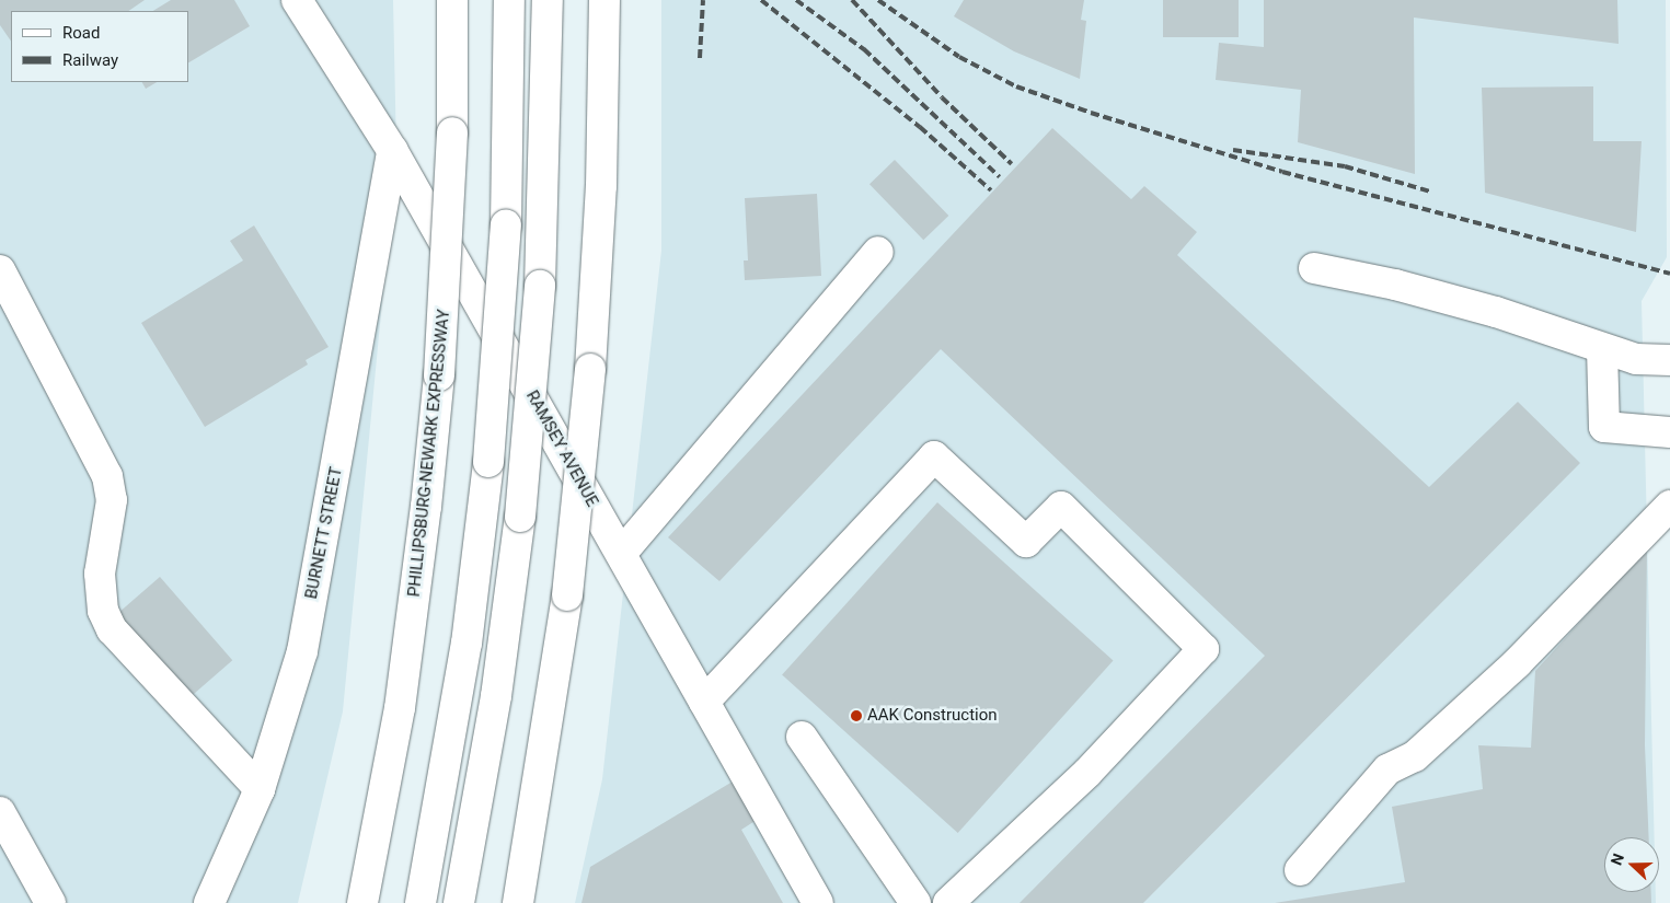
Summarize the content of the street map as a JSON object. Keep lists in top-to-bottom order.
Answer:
{
  "streets": {
    "main road": ["RAMSEY AVENUE", "PHILLIPSBURG-NEWARK EXPRESSWAY", "BURNETT STREET"]
  },
  "crossings": [
    ["RAMSEY AVENUE", "BURNETT STREET"]
  ],
  "places": ["AAK Construction"],
  "legend": ["Road", "Railway"],
  "north": "left"
}
